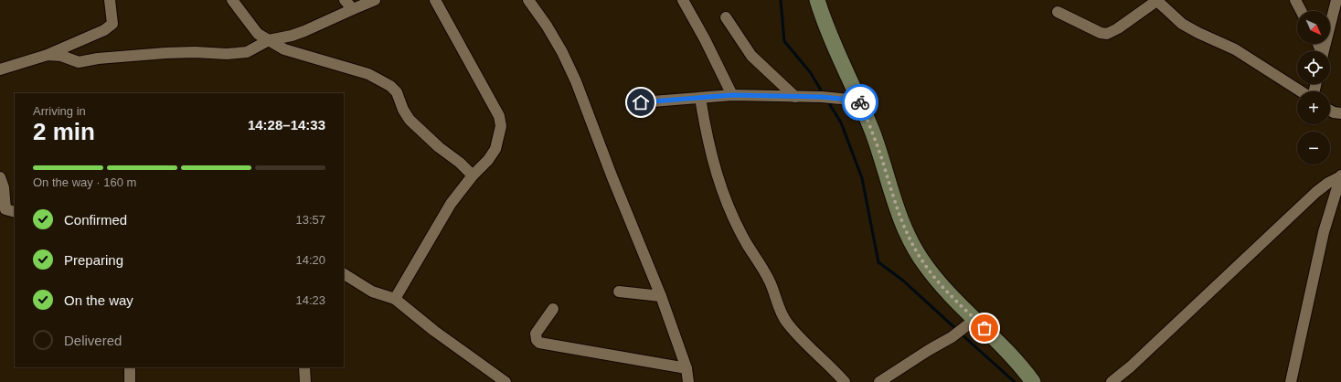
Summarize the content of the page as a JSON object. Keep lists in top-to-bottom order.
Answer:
{
  "north": "bottom right",
  "page": {
    "map_buttons": ["+", "−"],
    "heading": ["2 min", "Arriving in", "14:28–14:33"],
    "bar": "On the way · 160 m",
    "list": [
      ["Confirmed", "13:57"],
      ["Preparing", "14:20"],
      ["On the way", "14:23"],
      "Delivered"
    ]
  }
}
